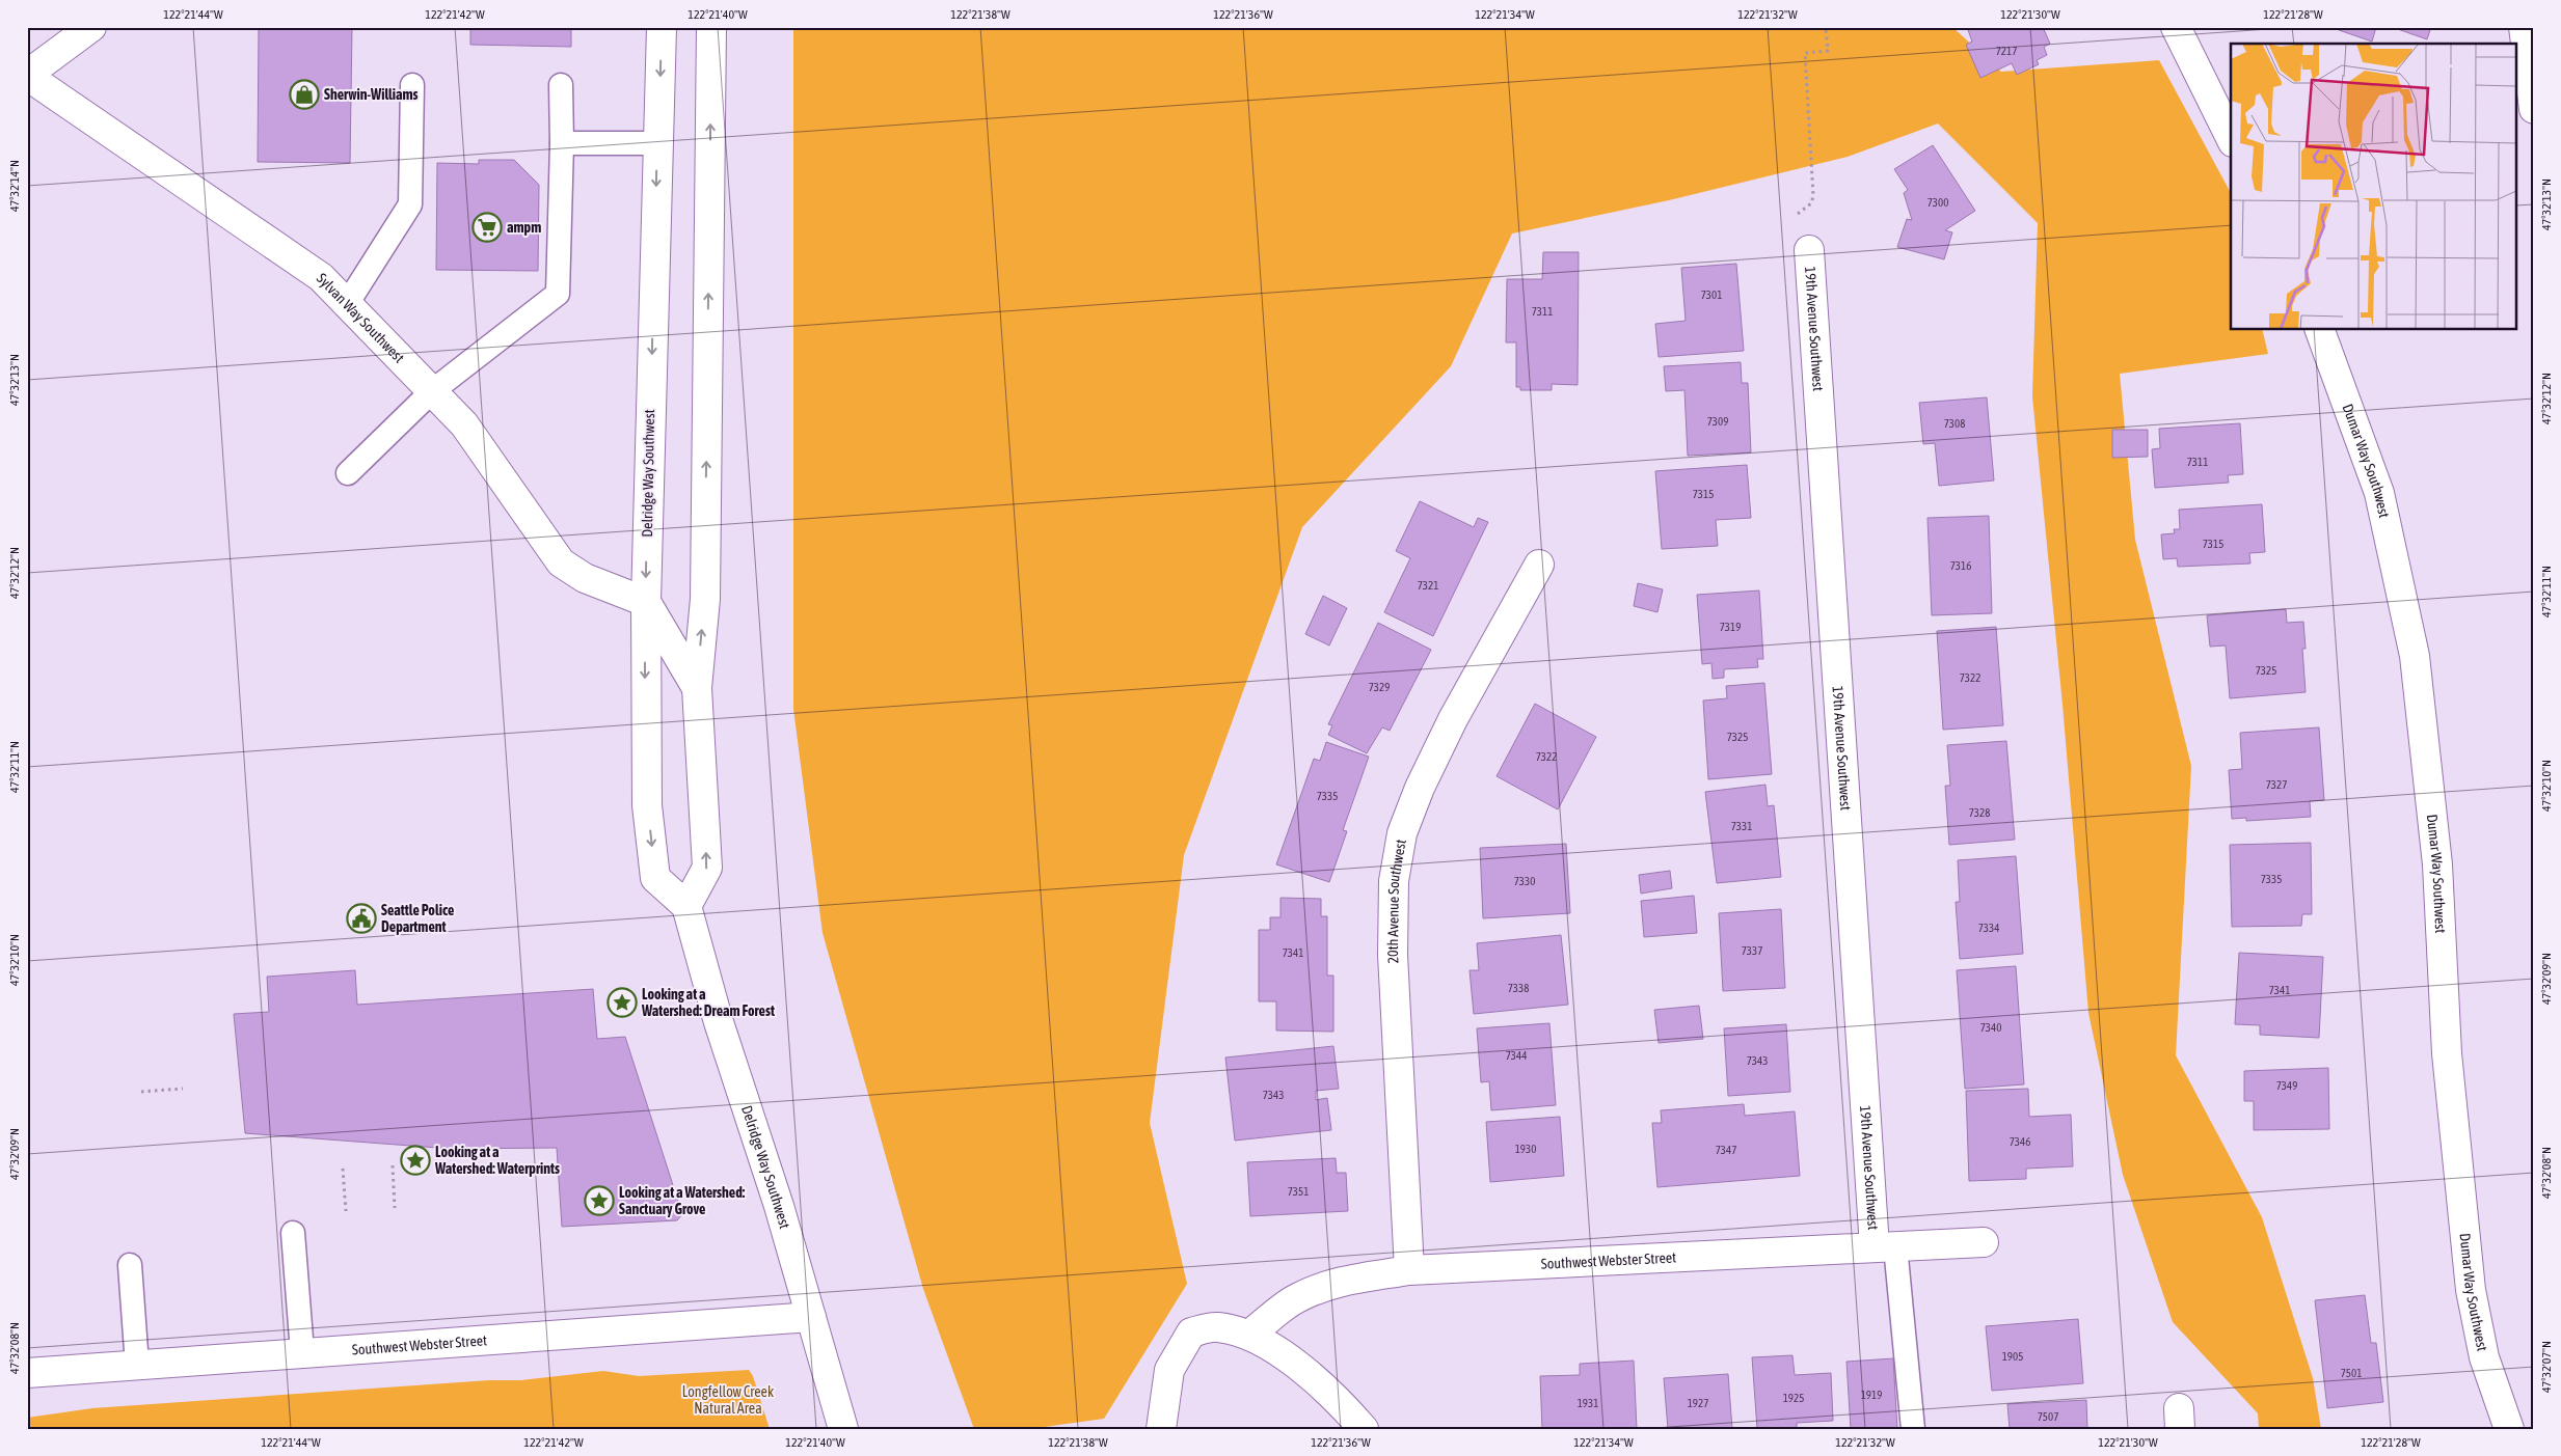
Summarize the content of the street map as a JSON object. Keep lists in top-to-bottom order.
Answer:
{
  "streets": {
    "street": [
      "Sylvan Way Southwest",
      "19th Avenue Southwest",
      "Dumar Way Southwest",
      "Delridge Way Southwest",
      "20th Avenue Southwest",
      "Southwest Webster Street"
    ]
  },
  "crossings": [
    ["Sylvan Way Southwest", "Delridge Way Southwest"],
    ["19th Avenue Southwest", "Southwest Webster Street"],
    ["Delridge Way Southwest", "Southwest Webster Street"],
    ["20th Avenue Southwest", "Southwest Webster Street"]
  ],
  "parks": ["Longfellow Creek Natural Area"],
  "places": {
    "shop": ["Sherwin-Williams"],
    "supermarket": ["ampm"],
    "public building": ["Seattle Police Department"],
    "place": ["Looking at a Watershed: Dream Forest", "Looking at a Watershed: Waterprints", "Looking at a Watershed: Sanctuary Grove"]
  },
  "house_numbers": [
    "7217",
    "7300",
    "7301",
    "7311",
    "7309",
    "7308",
    "7311",
    "7315",
    "7315",
    "7316",
    "7321",
    "7319",
    "7325",
    "7322",
    "7329",
    "7325",
    "7322",
    "7327",
    "7335",
    "7328",
    "7331",
    "7335",
    "7330",
    "7334",
    "7337",
    "7341",
    "7338",
    "7341",
    "7340",
    "7344",
    "7343",
    "7349",
    "7343",
    "7346",
    "1930",
    "7347",
    "7351",
    "1905",
    "7501",
    "1919",
    "1925",
    "1931",
    "1927",
    "7507"
  ],
  "coordinates": [
    "122°21'44\"W",
    "122°21'42\"W",
    "122°21'40\"W",
    "122°21'38\"W",
    "122°21'36\"W",
    "122°21'34\"W",
    "122°21'32\"W",
    "122°21'30\"W",
    "122°21'28\"W",
    "47°32'14\"N",
    "47°32'13\"N",
    "47°32'12\"N",
    "47°32'11\"N",
    "47°32'10\"N",
    "47°32'09\"N",
    "47°32'08\"N",
    "47°32'07\"N"
  ]
}
